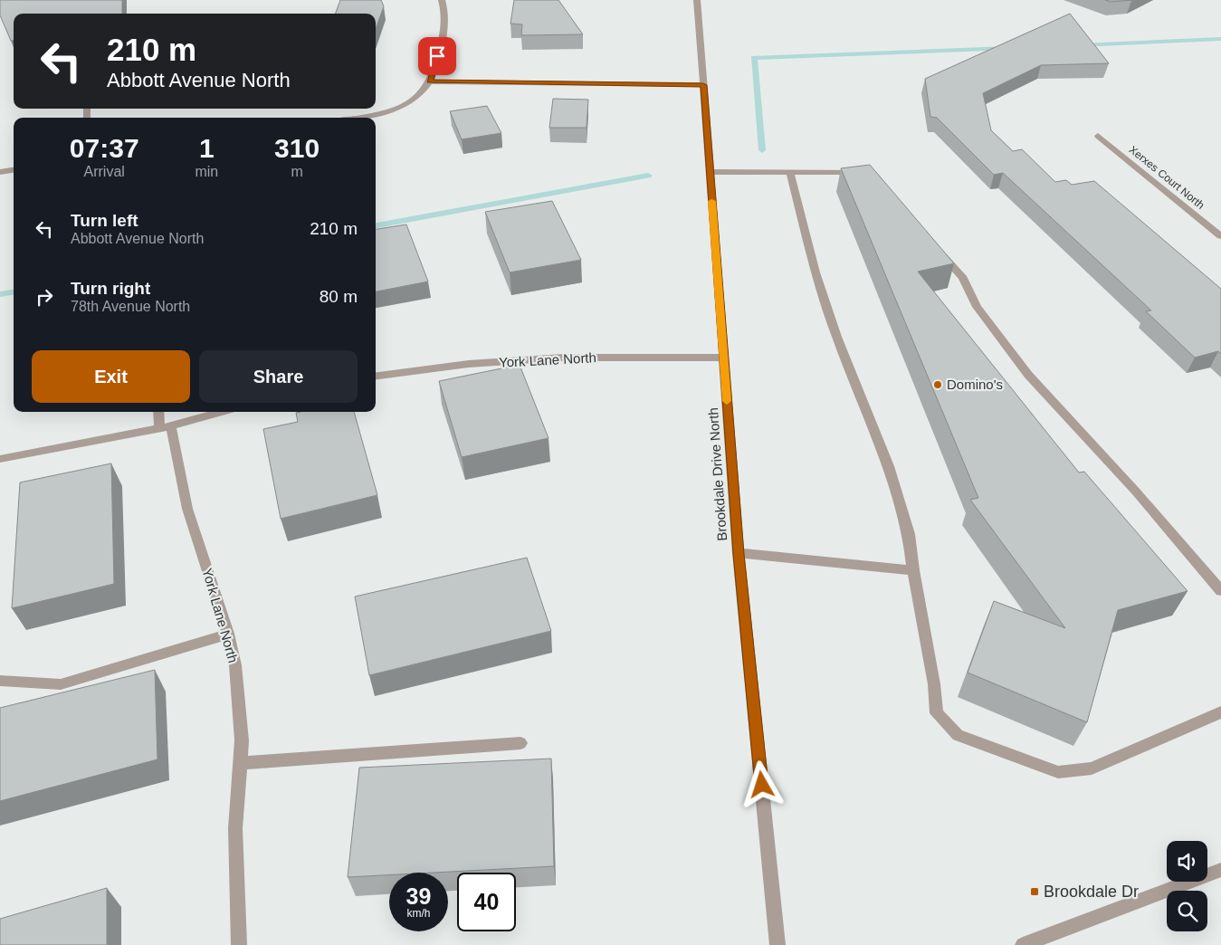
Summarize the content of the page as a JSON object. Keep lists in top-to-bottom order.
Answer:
{
  "streets": {
    "street": ["Xerxes Court North", "York Lane North", "Brookdale Drive North"]
  },
  "crossings": [
    ["York Lane North", "Brookdale Drive North"]
  ],
  "places": {
    "other": ["Domino's"],
    "transit": ["Brookdale Dr"]
  },
  "page": {
    "turn": ["210 m", "Abbott Avenue North"],
    "eta": [
      "07:37",
      "Arrival",
      "1",
      "min",
      "310",
      "m"
    ],
    "list": [
      {
        "name": "Turn left",
        "note": "Abbott Avenue North",
        "value": "210 m"
      },
      {
        "name": "Turn right",
        "note": "78th Avenue North",
        "value": "80 m"
      }
    ],
    "buttons": ["Exit", "Share"],
    "speed": "39 km/h",
    "limit": "40"
  }
}
